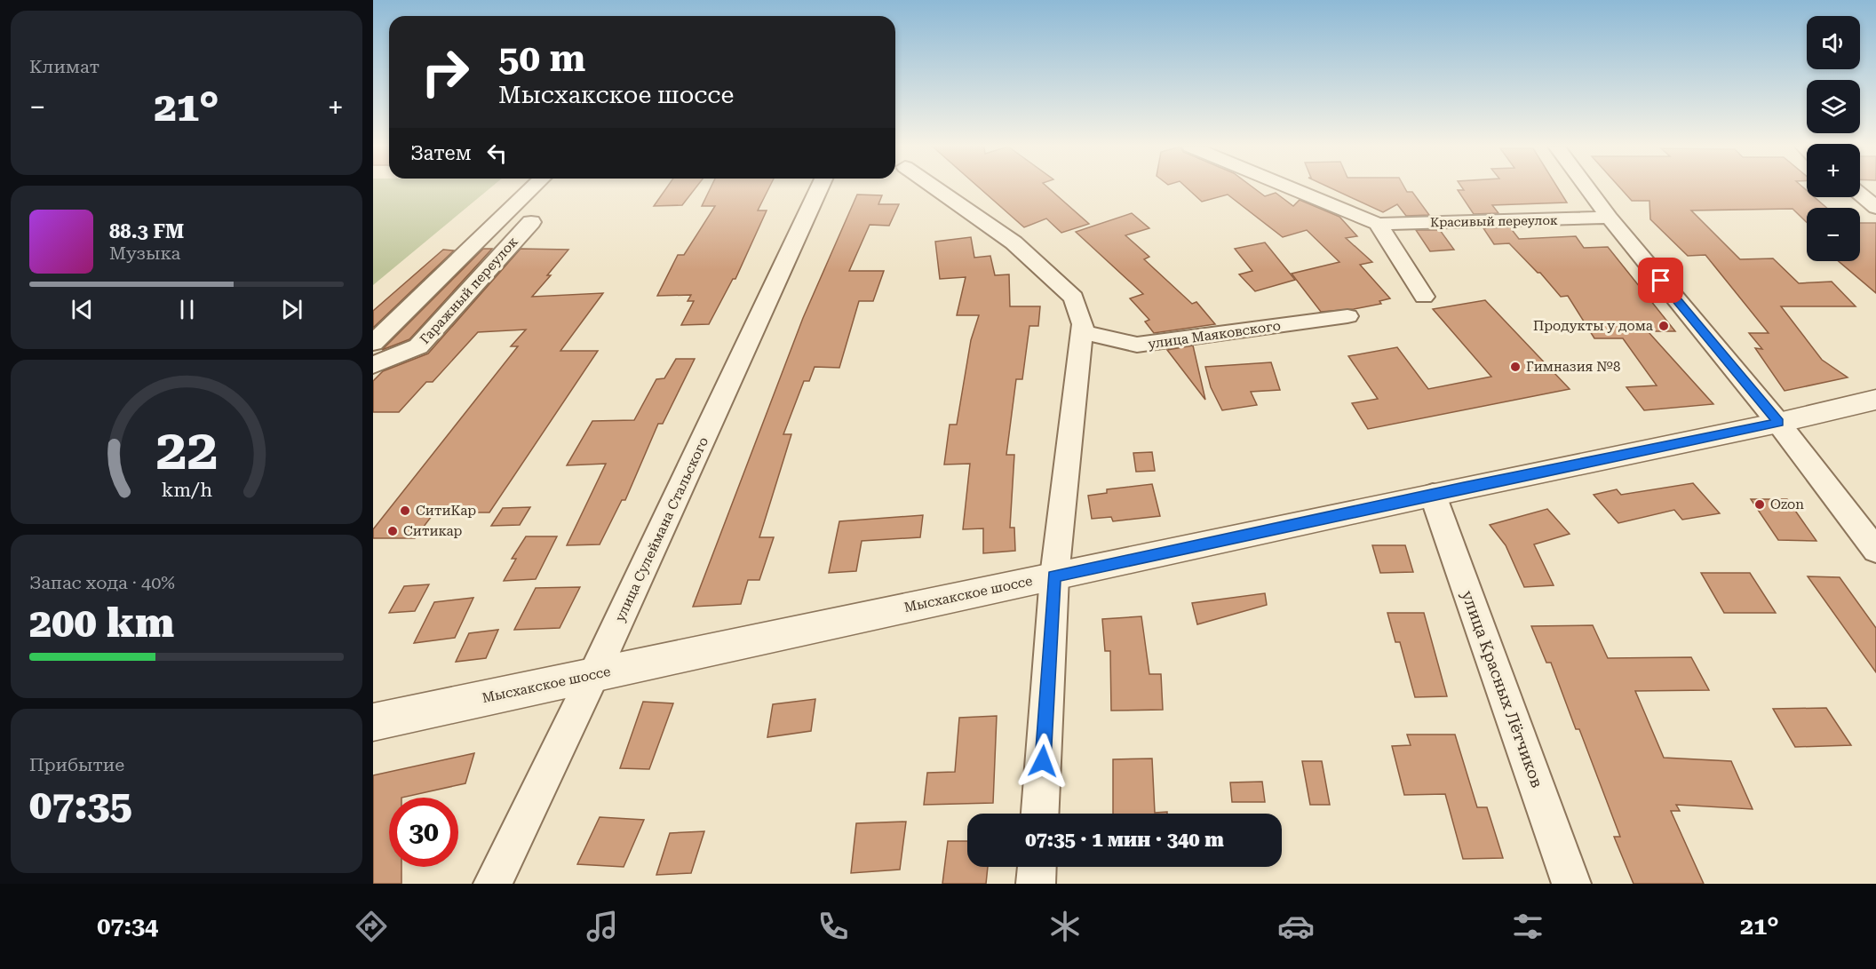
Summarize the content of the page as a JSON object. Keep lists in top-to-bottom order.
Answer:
{
  "streets": {
    "street": [
      "Красивый переулок",
      "Гаражный переулок",
      "улица Маяковского",
      "улица Сулеймана Стальского",
      "Мысхакское шоссе",
      "улица Красных Лётчиков"
    ]
  },
  "crossings": [
    ["улица Сулеймана Стальского", "Мысхакское шоссе"],
    ["Мысхакское шоссе", "улица Красных Лётчиков"]
  ],
  "places": [
    "Продукты у дома",
    "Гимназия №8",
    "Ozon",
    "СитиКар",
    "Ситикар"
  ],
  "page": {
    "tile": [
      "Климат",
      ["Запас хода · 40%", "200 km"],
      ["Прибытие", "07:35"]
    ],
    "map_buttons": ["+", "−"],
    "turn": ["50 m", "Мысхакское шоссе"],
    "heat": ["−", "21°", "+"],
    "then": "Затем",
    "song": ["88.3 FM", "Музыка"],
    "limit": "30",
    "trip": "07:35 · 1 мин · 340 m",
    "tabs": ["07:34", "21°"],
    "gauge": ["22", "km/h"]
  }
}
